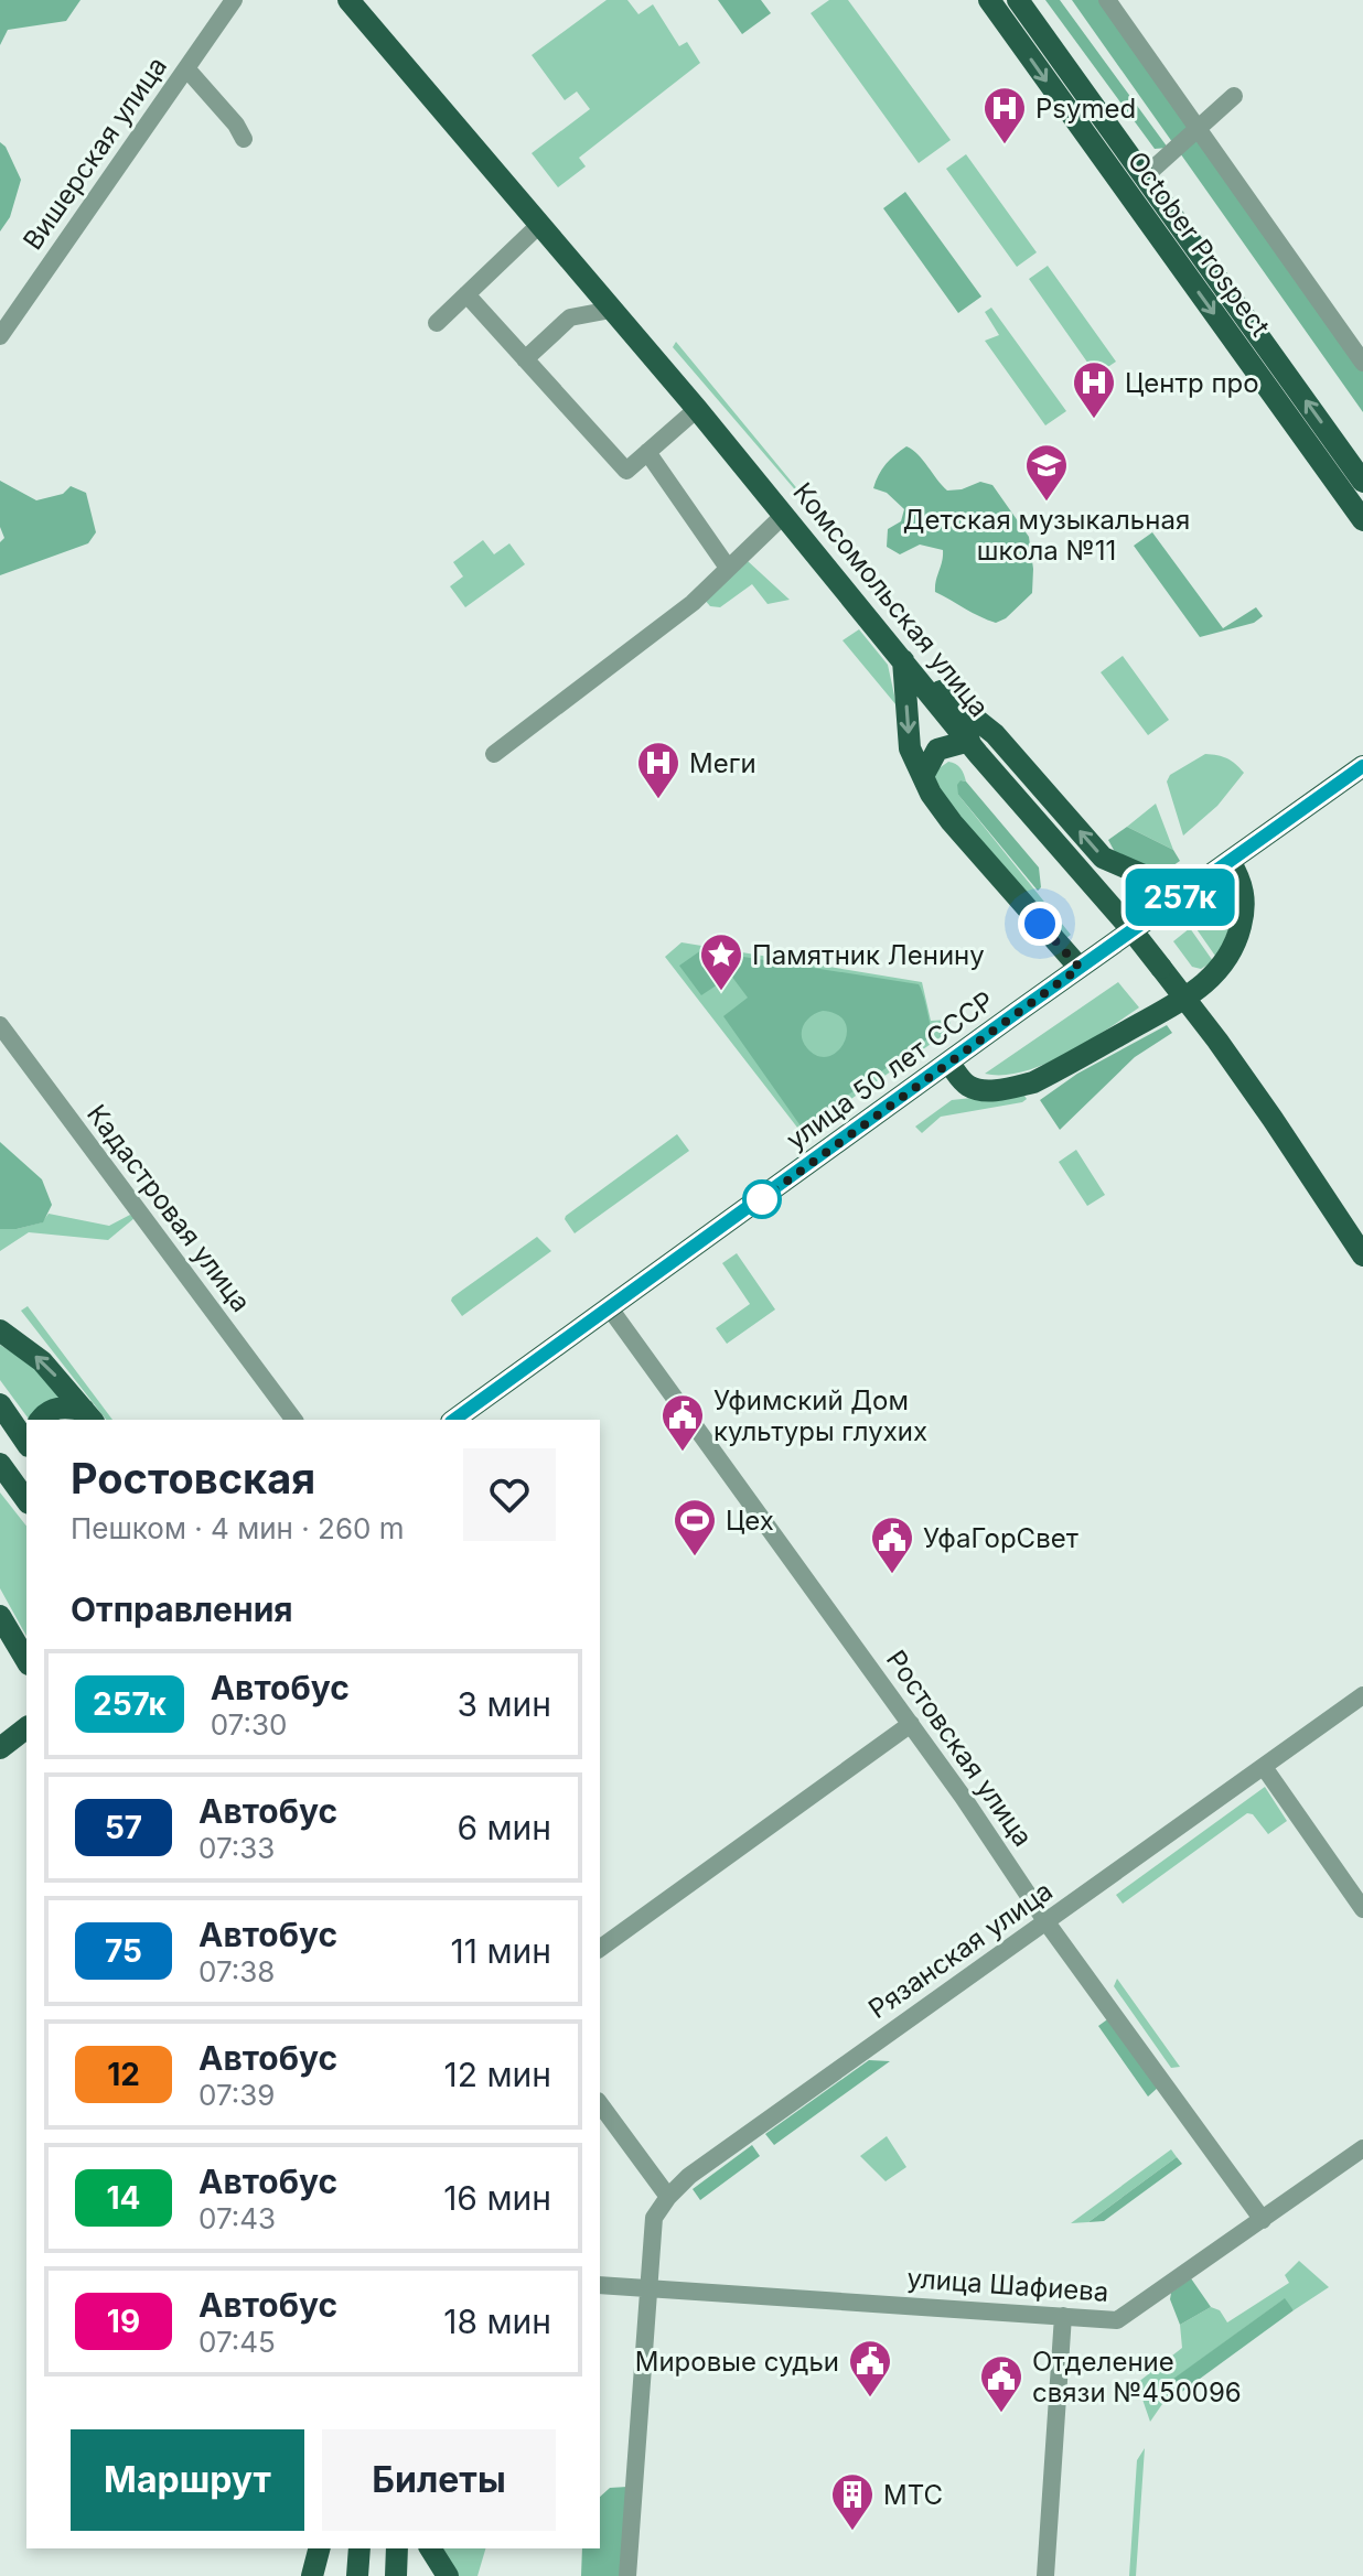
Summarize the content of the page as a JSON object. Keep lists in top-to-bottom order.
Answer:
{
  "streets": {
    "main road": ["October Prospect", "Комсомольская улица", "улица 50 лет СССР"],
    "street": [
      "Вишерская улица",
      "Кадастровая улица",
      "Ростовская улица",
      "Рязанская улица",
      "улица Шафиева"
    ]
  },
  "crossings": [
    ["улица 50 лет СССР", "Ростовская улица"],
    ["Ростовская улица", "Рязанская улица"],
    ["Ростовская улица", "улица Шафиева"],
    ["Рязанская улица", "улица Шафиева"]
  ],
  "places": {
    "hospital": ["Psymed", "Центр про", "Меги"],
    "school or university": ["Детская музыкальная школа №11"],
    "place": ["Памятник Ленину"],
    "public building": [
      "Уфимский Дом культуры глухих",
      "УфаГорСвет",
      "Мировые судьи",
      "Отделение связи №450096"
    ],
    "sports": ["Цех"],
    "building": ["МТС"]
  },
  "lines": ["bus line 257к"],
  "page": {
    "on_map": "257к",
    "heading": [
      ["Ростовская", "Пешком · 4 мин · 260 m"],
      "Отправления"
    ],
    "list": [
      {
        "mark": "257к",
        "name": "Автобус",
        "note": "07:30",
        "value": "3 мин"
      },
      {
        "mark": "57",
        "name": "Автобус",
        "note": "07:33",
        "value": "6 мин"
      },
      {
        "mark": "75",
        "name": "Автобус",
        "note": "07:38",
        "value": "11 мин"
      },
      {
        "mark": "12",
        "name": "Автобус",
        "note": "07:39",
        "value": "12 мин"
      },
      {
        "mark": "14",
        "name": "Автобус",
        "note": "07:43",
        "value": "16 мин"
      },
      {
        "mark": "19",
        "name": "Автобус",
        "note": "07:45",
        "value": "18 мин"
      }
    ],
    "buttons": ["Маршрут", "Билеты"]
  }
}
